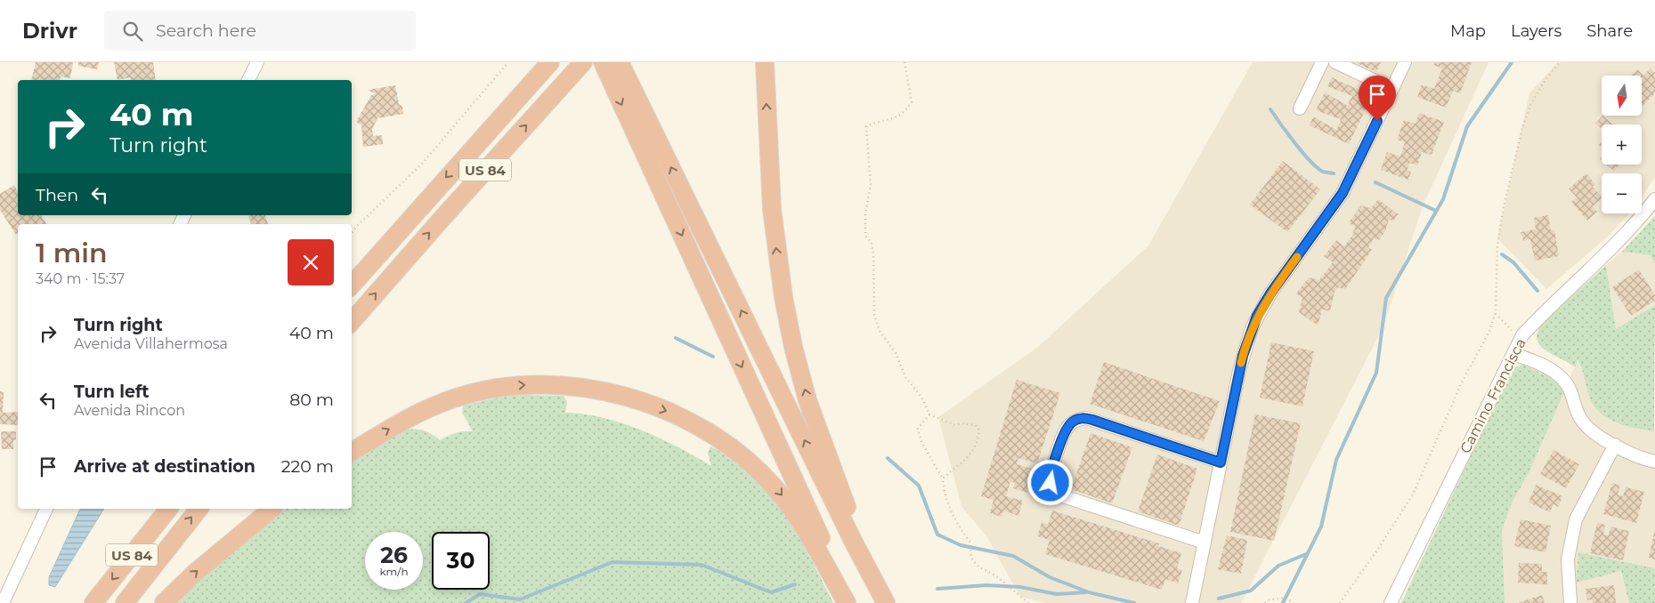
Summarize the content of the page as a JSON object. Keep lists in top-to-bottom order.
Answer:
{
  "streets": {
    "highway": ["US 84"],
    "street": ["Camino Francisca"]
  },
  "north": "bottom",
  "page": {
    "header": "Drivr",
    "search": "Search here",
    "nav": ["Map", "Layers", "Share"],
    "map_buttons": ["+", "−"],
    "turn": ["40 m", "Turn right"],
    "then": "Then",
    "heading": ["1 min", "340 m · 15:37"],
    "list": [
      {
        "name": "Turn right",
        "note": "Avenida Villahermosa",
        "value": "40 m"
      },
      {
        "name": "Turn left",
        "note": "Avenida Rincon",
        "value": "80 m"
      },
      {
        "name": "Arrive at destination",
        "value": "220 m"
      }
    ],
    "speed": "26 km/h",
    "limit": "30"
  }
}
